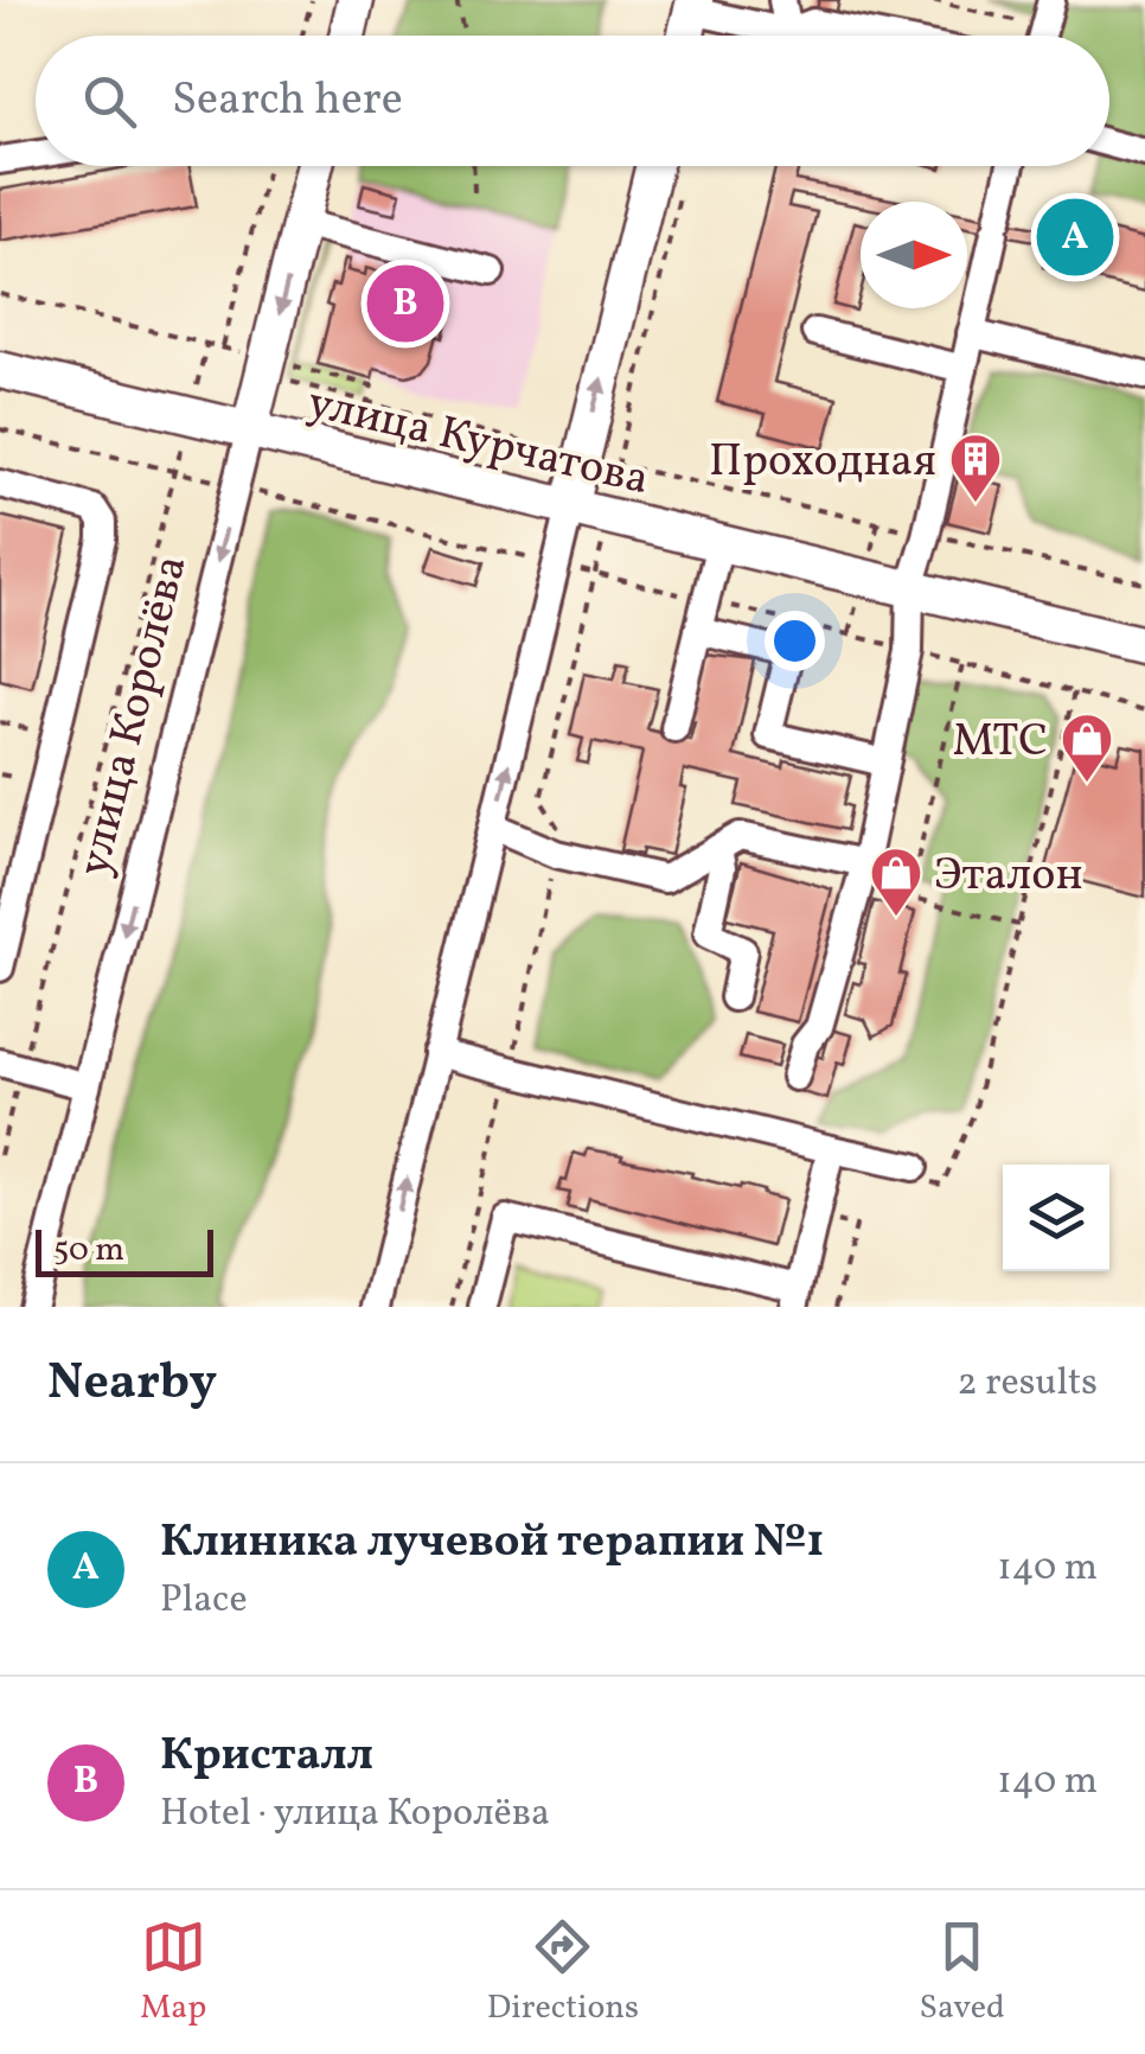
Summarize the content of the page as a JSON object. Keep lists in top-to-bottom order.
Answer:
{
  "streets": {
    "main road": ["улица Курчатова", "улица Королёва"]
  },
  "crossings": [
    ["улица Курчатова", "улица Королёва"]
  ],
  "one_way": ["улица Королёва"],
  "places": {
    "building": ["Проходная"],
    "shop": ["МТС", "Эталон"]
  },
  "scale_bar": "50 m",
  "north": "right",
  "page": {
    "search": "Search here",
    "pins": ["A", "B"],
    "scale": "50 m",
    "heading": ["Nearby", "2 results"],
    "list": [
      {
        "mark": "A",
        "name": "Клиника лучевой терапии №1",
        "note": "Place",
        "value": "140 m"
      },
      {
        "mark": "B",
        "name": "Кристалл",
        "note": "Hotel · улица Королёва",
        "value": "140 m"
      }
    ],
    "nav": ["Map", "Directions", "Saved"]
  }
}
